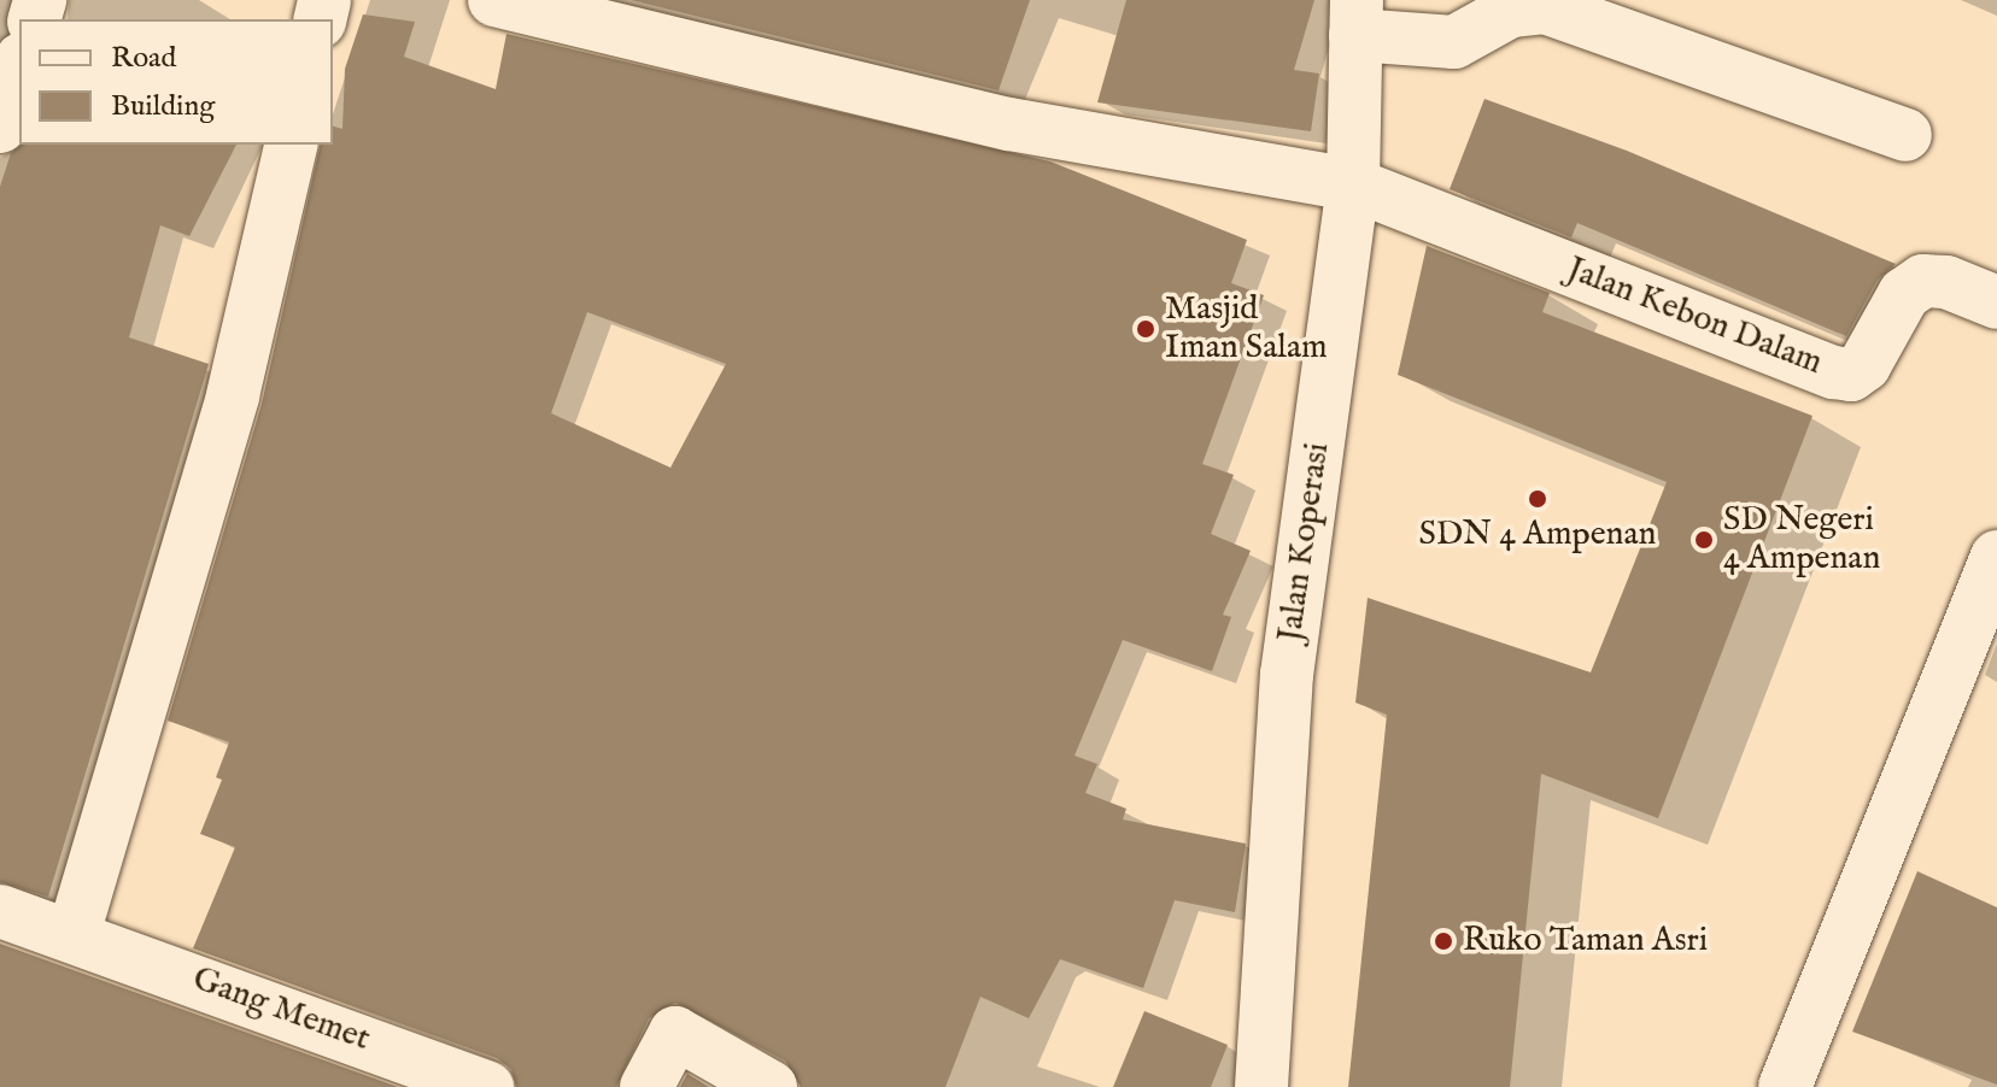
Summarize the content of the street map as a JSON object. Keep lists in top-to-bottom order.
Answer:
{
  "streets": {
    "street": ["Jalan Kebon Dalam", "Jalan Koperasi", "Gang Memet"]
  },
  "crossings": [
    ["Jalan Kebon Dalam", "Jalan Koperasi"]
  ],
  "places": [
    "Masjid Iman Salam",
    "SDN 4 Ampenan",
    "SD Negeri 4 Ampenan",
    "Ruko Taman Asri"
  ],
  "legend": ["Road", "Building"]
}
